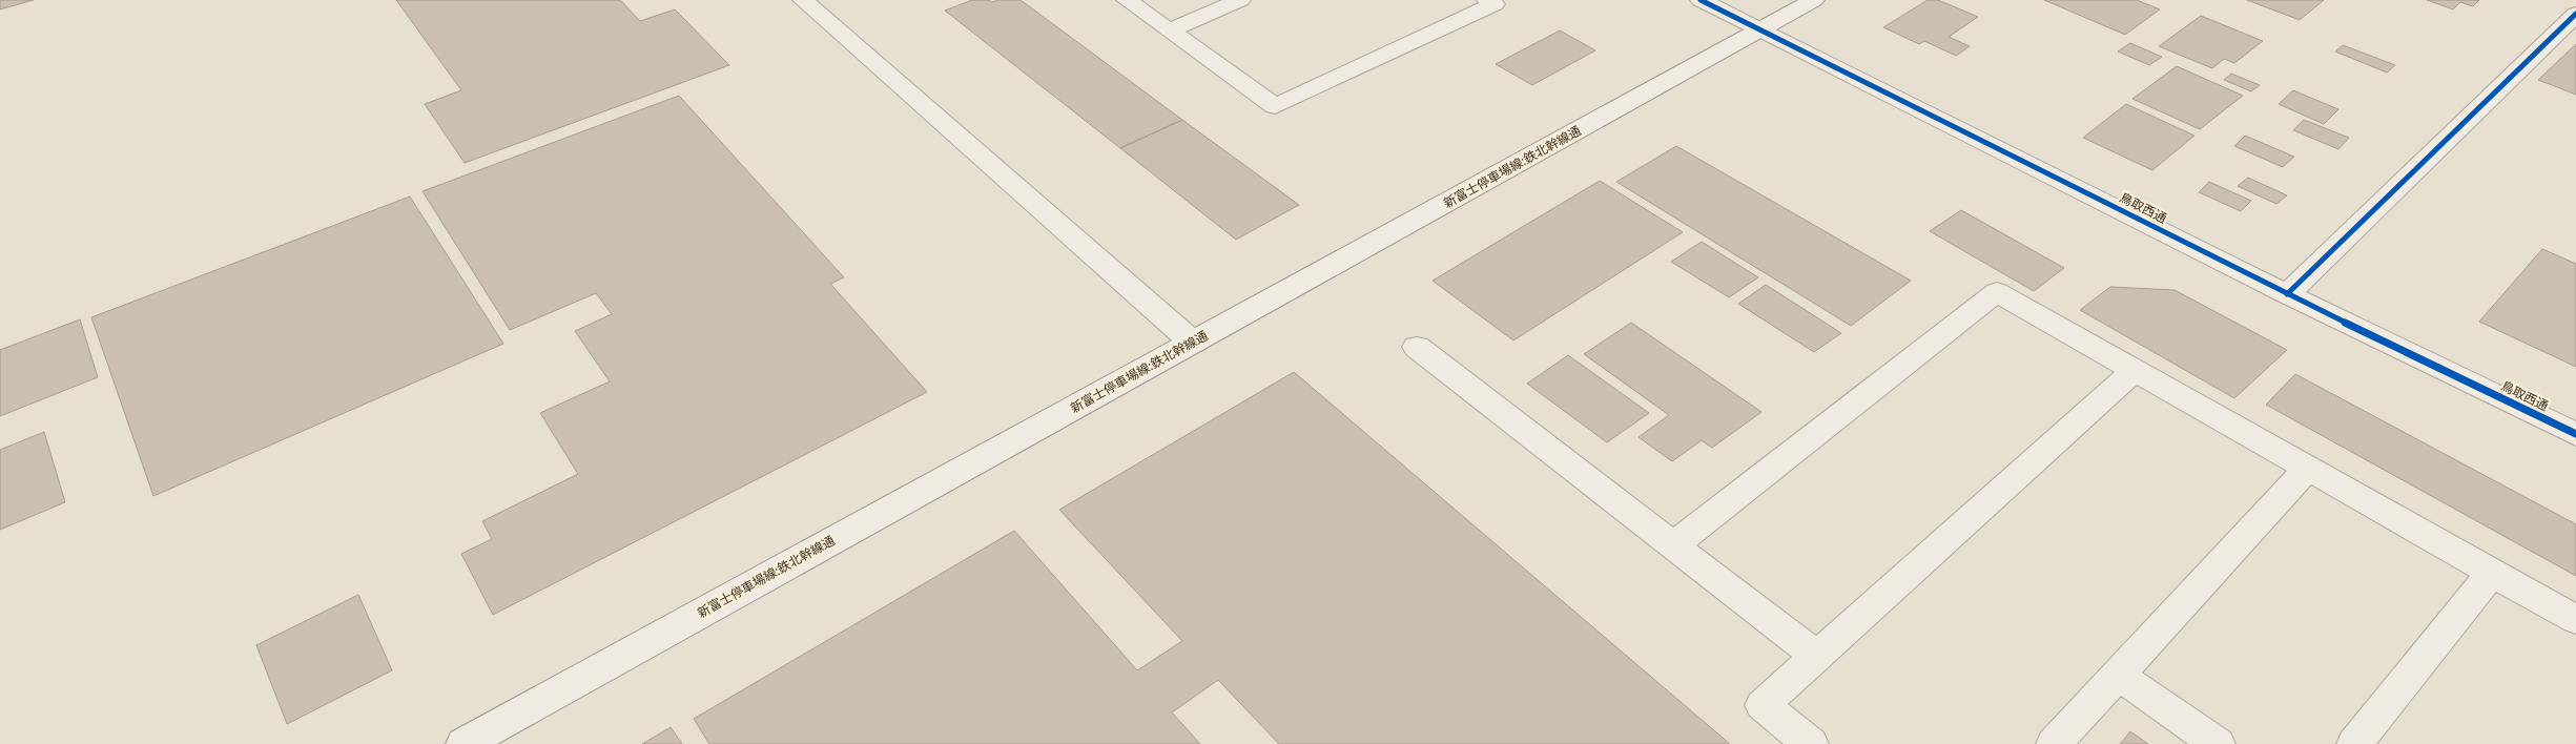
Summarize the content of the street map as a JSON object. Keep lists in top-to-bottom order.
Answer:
{
  "streets": {
    "street": ["新富士停車場線:鉄北幹線通", "鳥取西通"]
  },
  "crossings": [
    ["新富士停車場線:鉄北幹線通", "鳥取西通"]
  ]
}
